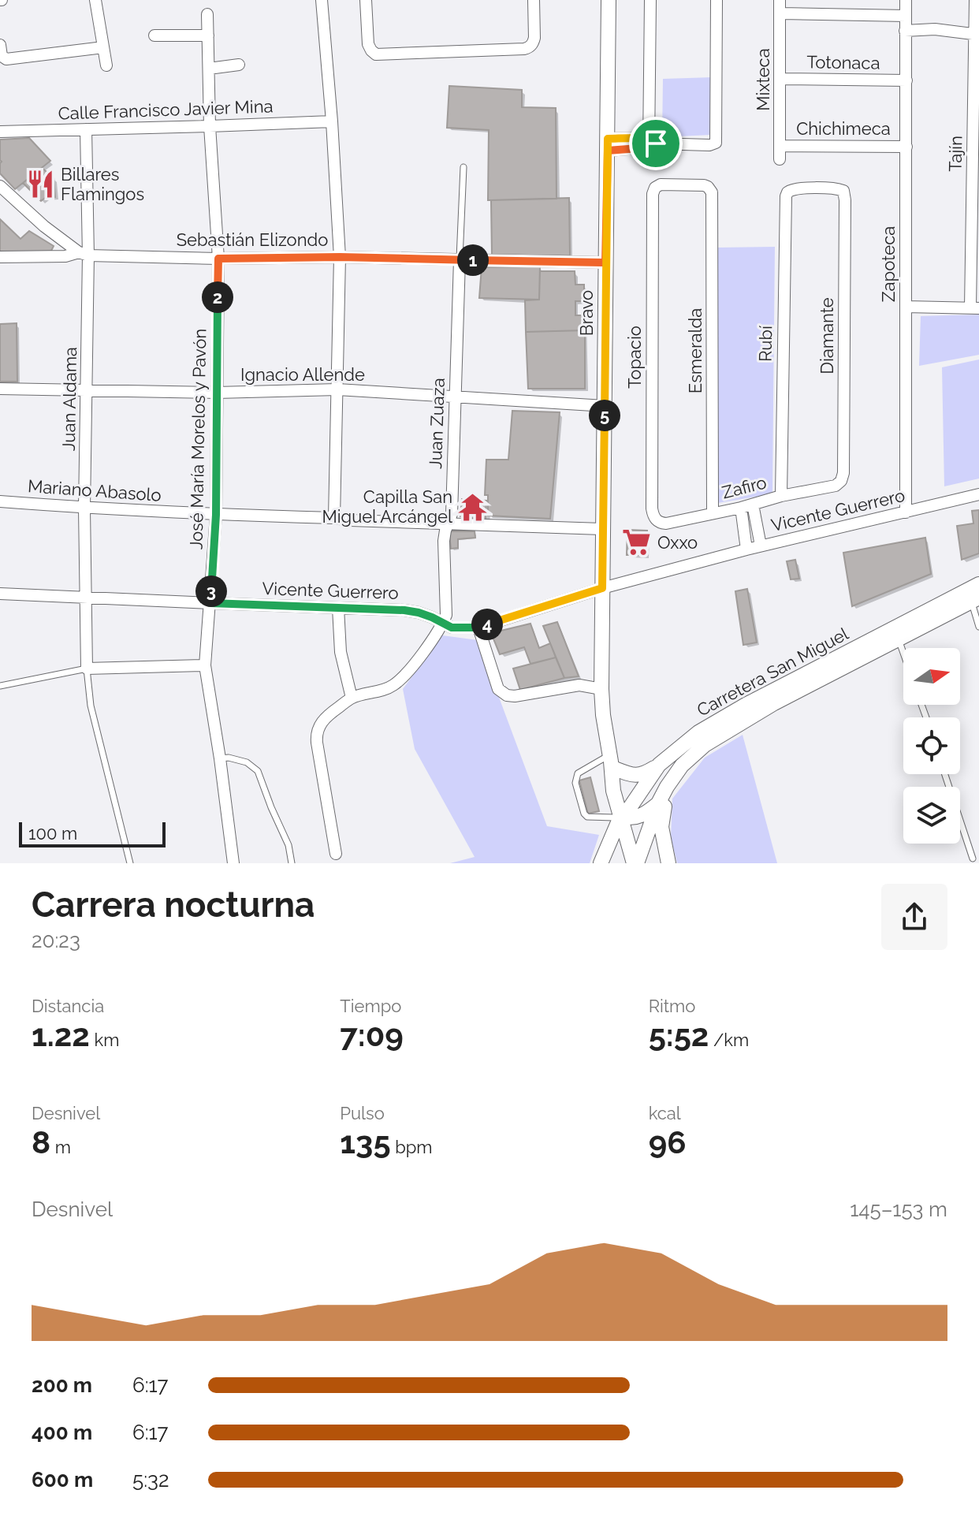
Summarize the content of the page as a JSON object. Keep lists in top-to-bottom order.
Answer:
{
  "streets": {
    "main road": ["Bravo", "Carretera San Miguel"],
    "street": [
      "Totonaca",
      "Mixteca",
      "Calle Francisco Javier Mina",
      "Chichimeca",
      "Tajín",
      "Sebastián Elizondo",
      "Zapoteca",
      "Diamante",
      "Rubí",
      "Esmeralda",
      "Topacio",
      "Ignacio Allende",
      "Juan Aldama",
      "Juan Zuaza",
      "José María Morelos y Pavón",
      "Zafiro",
      "Mariano Abasolo",
      "Vicente Guerrero"
    ]
  },
  "crossings": [
    ["Totonaca", "Mixteca"],
    ["Totonaca", "Zapoteca"],
    ["Mixteca", "Chichimeca"],
    ["Calle Francisco Javier Mina", "Juan Aldama"],
    ["Calle Francisco Javier Mina", "José María Morelos y Pavón"],
    ["Chichimeca", "Zapoteca"],
    ["Sebastián Elizondo", "Bravo"],
    ["Sebastián Elizondo", "Juan Aldama"],
    ["Sebastián Elizondo", "Juan Zuaza"],
    ["Sebastián Elizondo", "José María Morelos y Pavón"],
    ["Zapoteca", "Vicente Guerrero"],
    ["Bravo", "Ignacio Allende"],
    ["Bravo", "Mariano Abasolo"],
    ["Bravo", "Vicente Guerrero"],
    ["Diamante", "Rubí"],
    ["Diamante", "Zafiro"],
    ["Rubí", "Zafiro"],
    ["Esmeralda", "Topacio"],
    ["Esmeralda", "Zafiro"],
    ["Topacio", "Zafiro"],
    ["Ignacio Allende", "Juan Aldama"],
    ["Ignacio Allende", "Juan Zuaza"],
    ["Ignacio Allende", "José María Morelos y Pavón"],
    ["Juan Aldama", "Mariano Abasolo"],
    ["Juan Aldama", "Vicente Guerrero"],
    ["Juan Zuaza", "Mariano Abasolo"],
    ["Juan Zuaza", "Vicente Guerrero"],
    ["José María Morelos y Pavón", "Mariano Abasolo"],
    ["José María Morelos y Pavón", "Vicente Guerrero"]
  ],
  "places": {
    "restaurant": ["Billares Flamingos"],
    "temple": ["Capilla San Miguel Arcángel"],
    "supermarket": ["Oxxo"]
  },
  "scale_bar": "100 m",
  "north": "right",
  "page": {
    "pins": [
      "1",
      "2",
      "5",
      "3",
      "4"
    ],
    "scale": "100 m",
    "heading": ["Carrera nocturna", "20:23"],
    "stats": [
      ["Distancia", "1.22 km"],
      ["Tiempo", "7:09"],
      ["Ritmo", "5:52 /km"],
      ["Desnivel", "8 m"],
      ["Pulso", "135 bpm"],
      ["kcal", "96"]
    ],
    "chart": ["Desnivel", "145–153 m"],
    "list": [
      {
        "name": "200 m",
        "note": "6:17"
      },
      {
        "name": "400 m",
        "note": "6:17"
      },
      {
        "name": "600 m",
        "note": "5:32"
      }
    ]
  }
}
